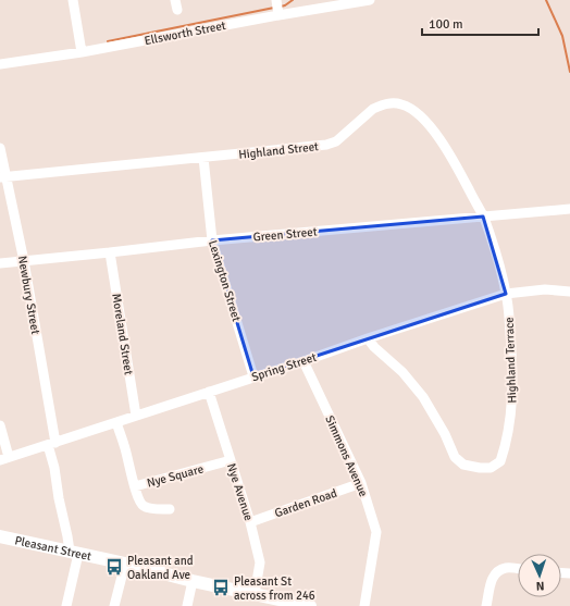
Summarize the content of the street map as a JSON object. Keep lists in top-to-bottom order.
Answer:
{
  "streets": {
    "main road": ["Pleasant Street"],
    "street": [
      "Ellsworth Street",
      "Highland Street",
      "Green Street",
      "Lexington Street",
      "Newbury Street",
      "Moreland Street",
      "Highland Terrace",
      "Spring Street",
      "Simmons Avenue",
      "Nye Square",
      "Nye Avenue",
      "Garden Road"
    ]
  },
  "crossings": [
    ["Highland Street", "Green Street"],
    ["Highland Street", "Lexington Street"],
    ["Highland Street", "Newbury Street"],
    ["Highland Street", "Highland Terrace"],
    ["Highland Street", "Spring Street"],
    ["Green Street", "Lexington Street"],
    ["Green Street", "Newbury Street"],
    ["Green Street", "Moreland Street"],
    ["Lexington Street", "Spring Street"],
    ["Newbury Street", "Spring Street"],
    ["Newbury Street", "Pleasant Street"],
    ["Moreland Street", "Spring Street"],
    ["Highland Terrace", "Spring Street"],
    ["Spring Street", "Simmons Avenue"],
    ["Spring Street", "Nye Square"],
    ["Spring Street", "Nye Avenue"],
    ["Simmons Avenue", "Garden Road"],
    ["Nye Square", "Nye Avenue"],
    ["Nye Avenue", "Garden Road"],
    ["Nye Avenue", "Pleasant Street"]
  ],
  "places": {
    "bus stop": ["Pleasant and Oakland Ave", "Pleasant St across from 246"]
  },
  "scale_bar": "100 m",
  "north": "bottom"
}
